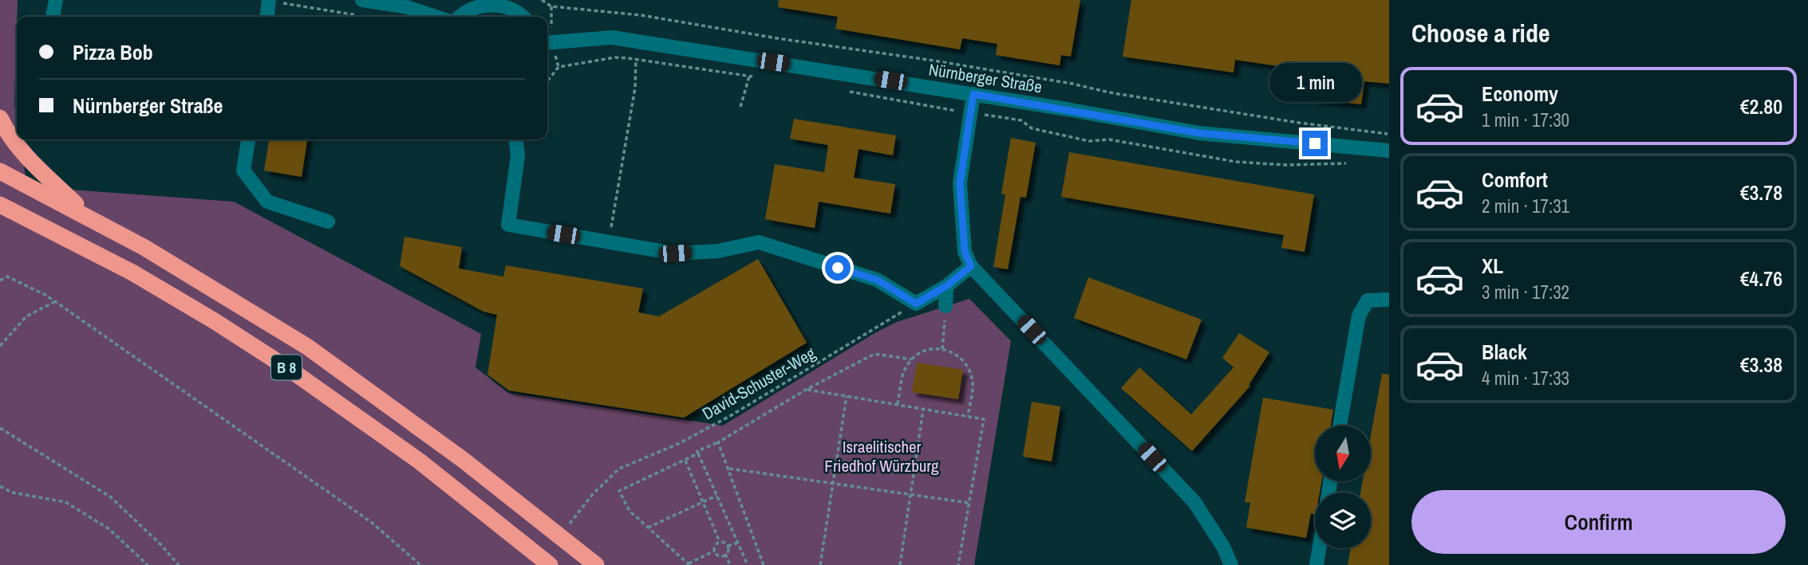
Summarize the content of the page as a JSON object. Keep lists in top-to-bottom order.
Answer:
{
  "streets": {
    "highway": ["B 8"],
    "street": ["Nürnberger Straße"],
    "path": ["David-Schuster-Weg"]
  },
  "parks": ["Israelitischer Friedhof Würzburg"],
  "north": "bottom",
  "page": {
    "heading": "Choose a ride",
    "banner": ["Pizza Bob", "Nürnberger Straße"],
    "bubble": "1 min",
    "list": [
      {
        "name": "Economy",
        "note": "1 min · 17:30",
        "value": "€2.80"
      },
      {
        "name": "Comfort",
        "note": "2 min · 17:31",
        "value": "€3.78"
      },
      {
        "name": "XL",
        "note": "3 min · 17:32",
        "value": "€4.76"
      },
      {
        "name": "Black",
        "note": "4 min · 17:33",
        "value": "€3.38"
      }
    ],
    "buttons": "Confirm"
  }
}
